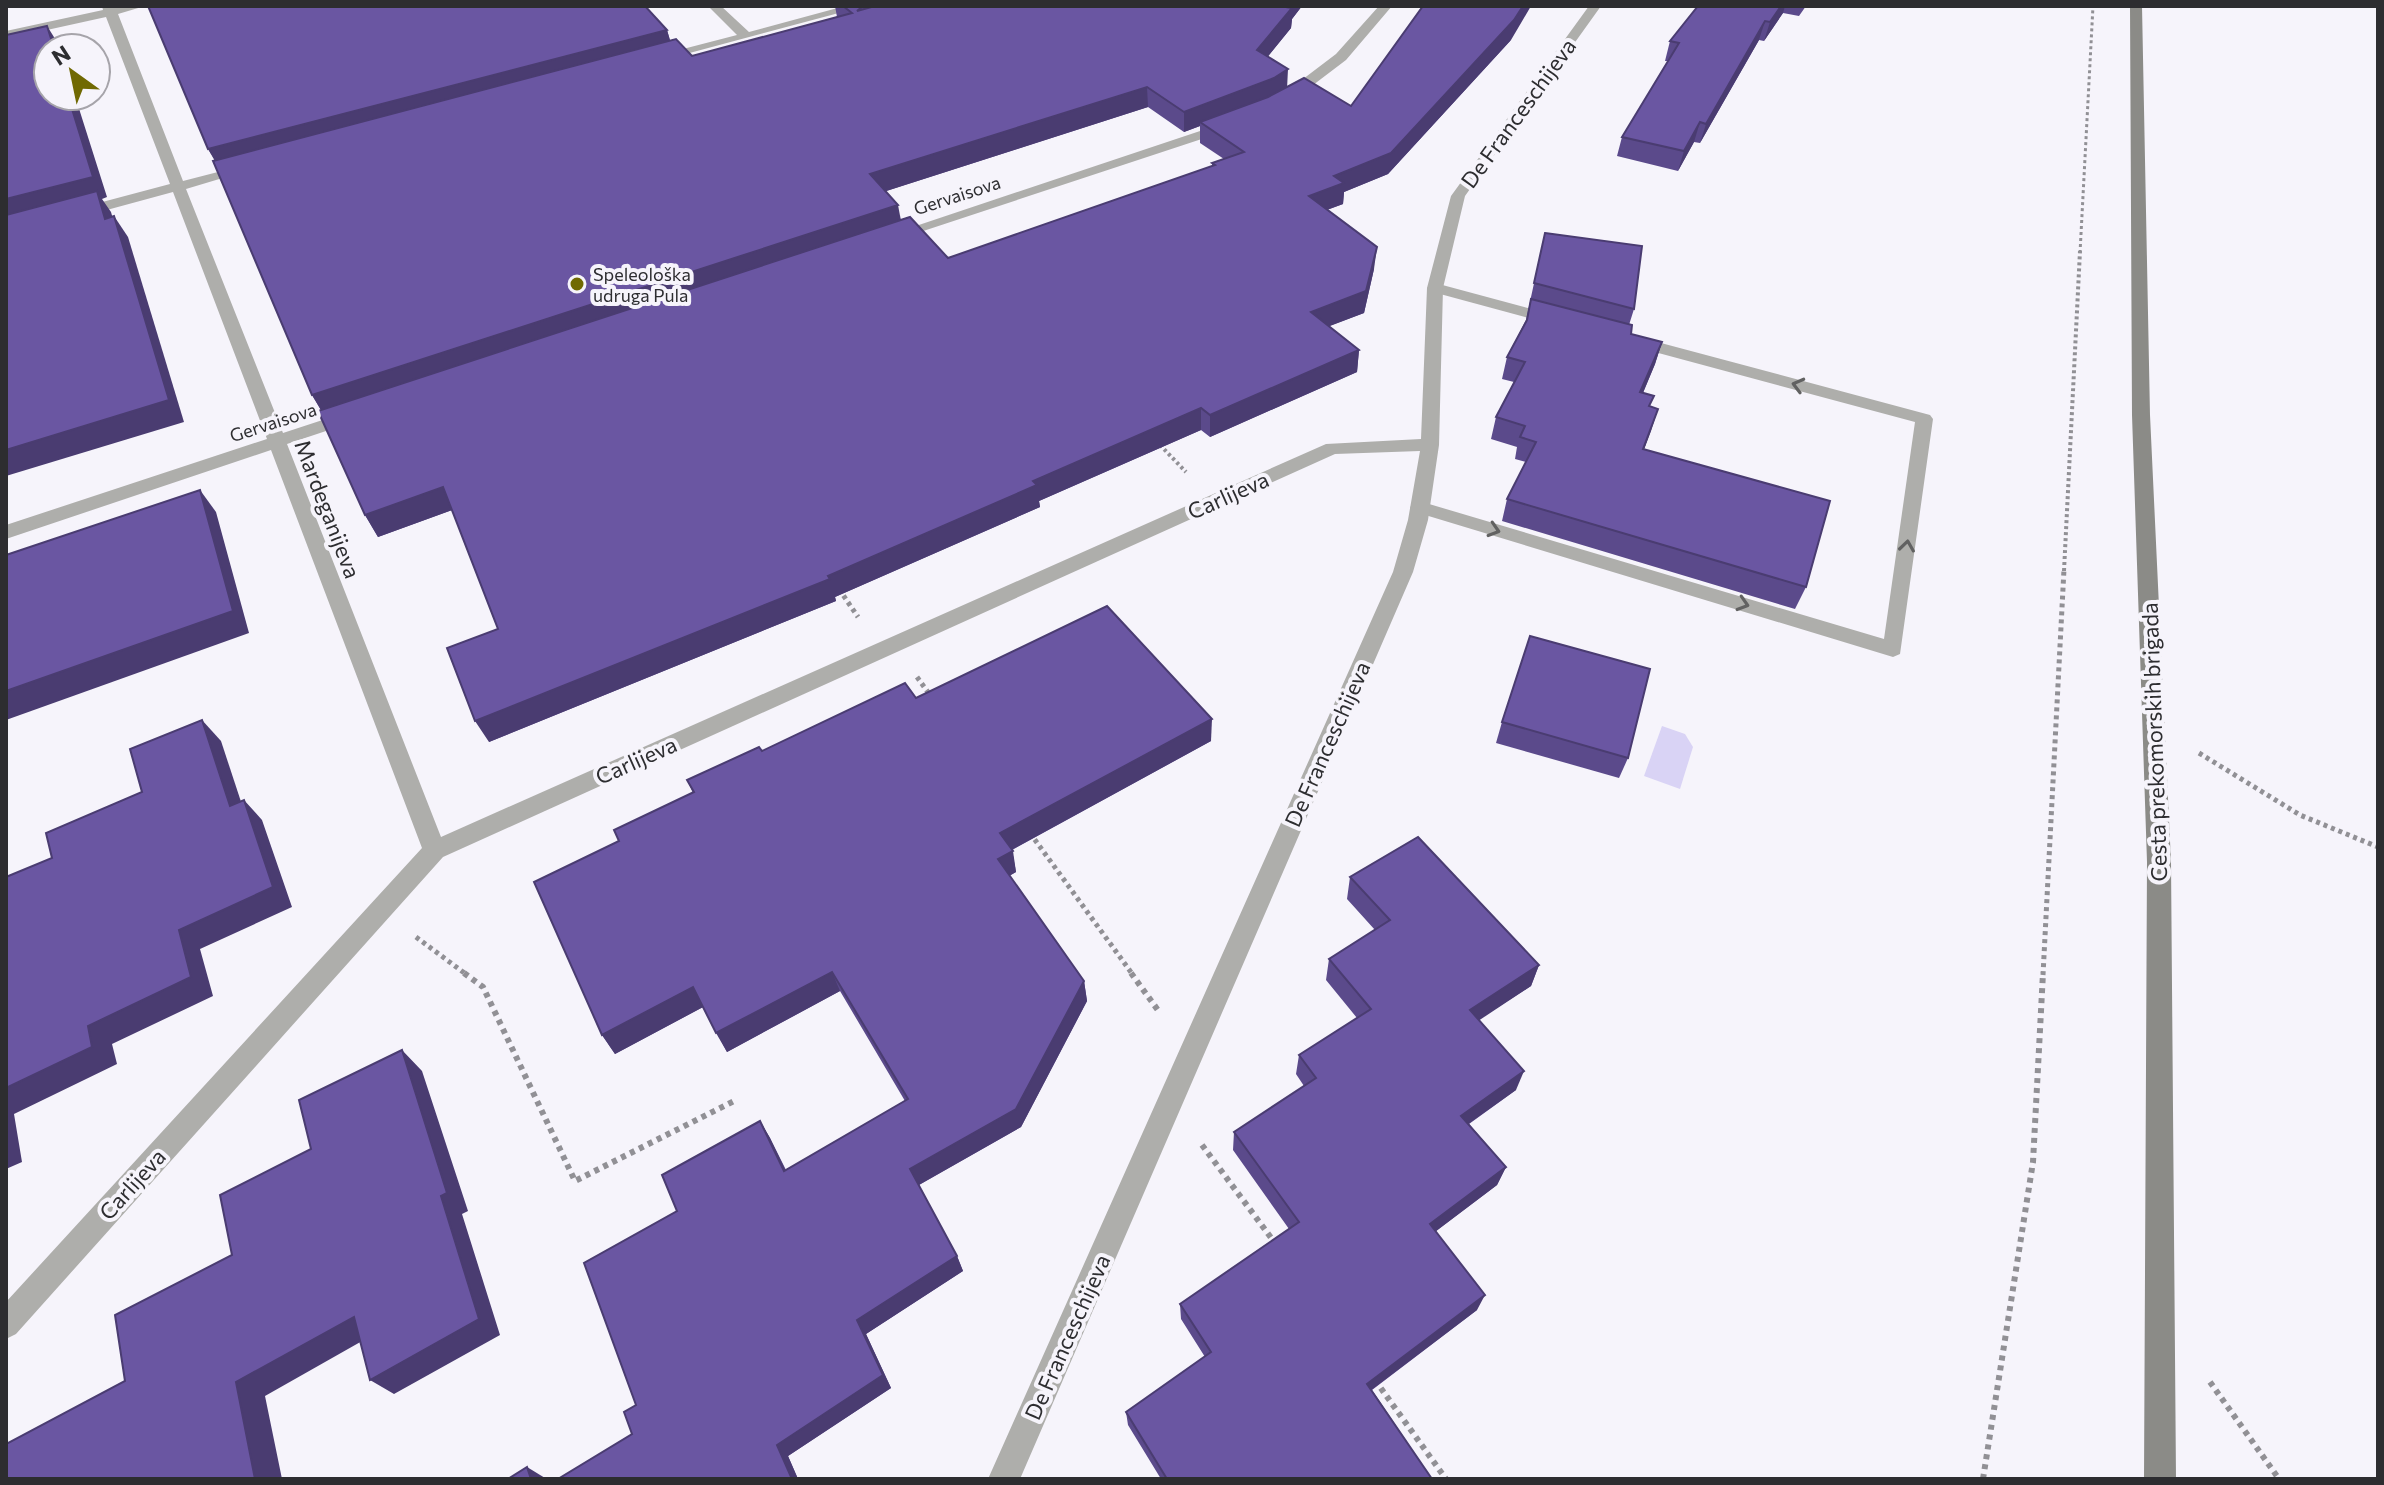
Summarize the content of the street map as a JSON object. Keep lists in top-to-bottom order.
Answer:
{
  "streets": {
    "main road": ["Cesta prekomorskih brigada"],
    "street": [
      "De Franceschijeva",
      "Gervaisova",
      "Carlijeva",
      "Mardeganijeva"
    ]
  },
  "crossings": [
    ["De Franceschijeva", "Carlijeva"],
    ["Gervaisova", "Mardeganijeva"],
    ["Carlijeva", "Mardeganijeva"]
  ],
  "places": ["Speleološka udruga Pula"],
  "north": "top left"
}
